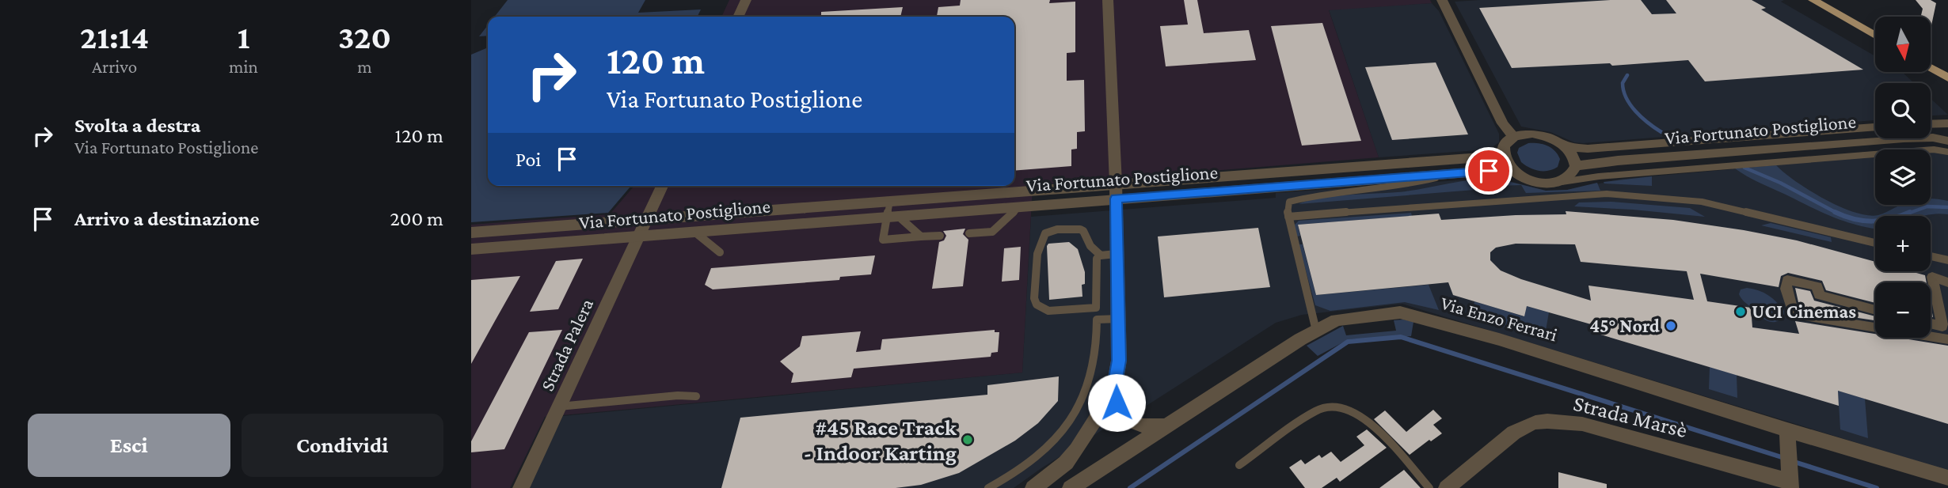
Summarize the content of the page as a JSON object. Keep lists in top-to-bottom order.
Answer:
{
  "streets": {
    "street": [
      "Via Fortunato Postiglione",
      "Via Enzo Ferrari",
      "Strada Palera",
      "Strada Marsè"
    ]
  },
  "crossings": [
    ["Via Fortunato Postiglione", "Strada Palera"]
  ],
  "places": ["UCI Cinemas", "45° Nord", "#45 Race Track - Indoor Karting"],
  "north": "bottom",
  "page": {
    "eta": [
      "21:14",
      "Arrivo",
      "1",
      "min",
      "320",
      "m"
    ],
    "map_buttons": ["+", "−"],
    "turn": ["120 m", "Via Fortunato Postiglione"],
    "list": [
      {
        "name": "Svolta a destra",
        "note": "Via Fortunato Postiglione",
        "value": "120 m"
      },
      {
        "name": "Arrivo a destinazione",
        "value": "200 m"
      }
    ],
    "then": "Poi",
    "buttons": ["Esci", "Condividi"]
  }
}
